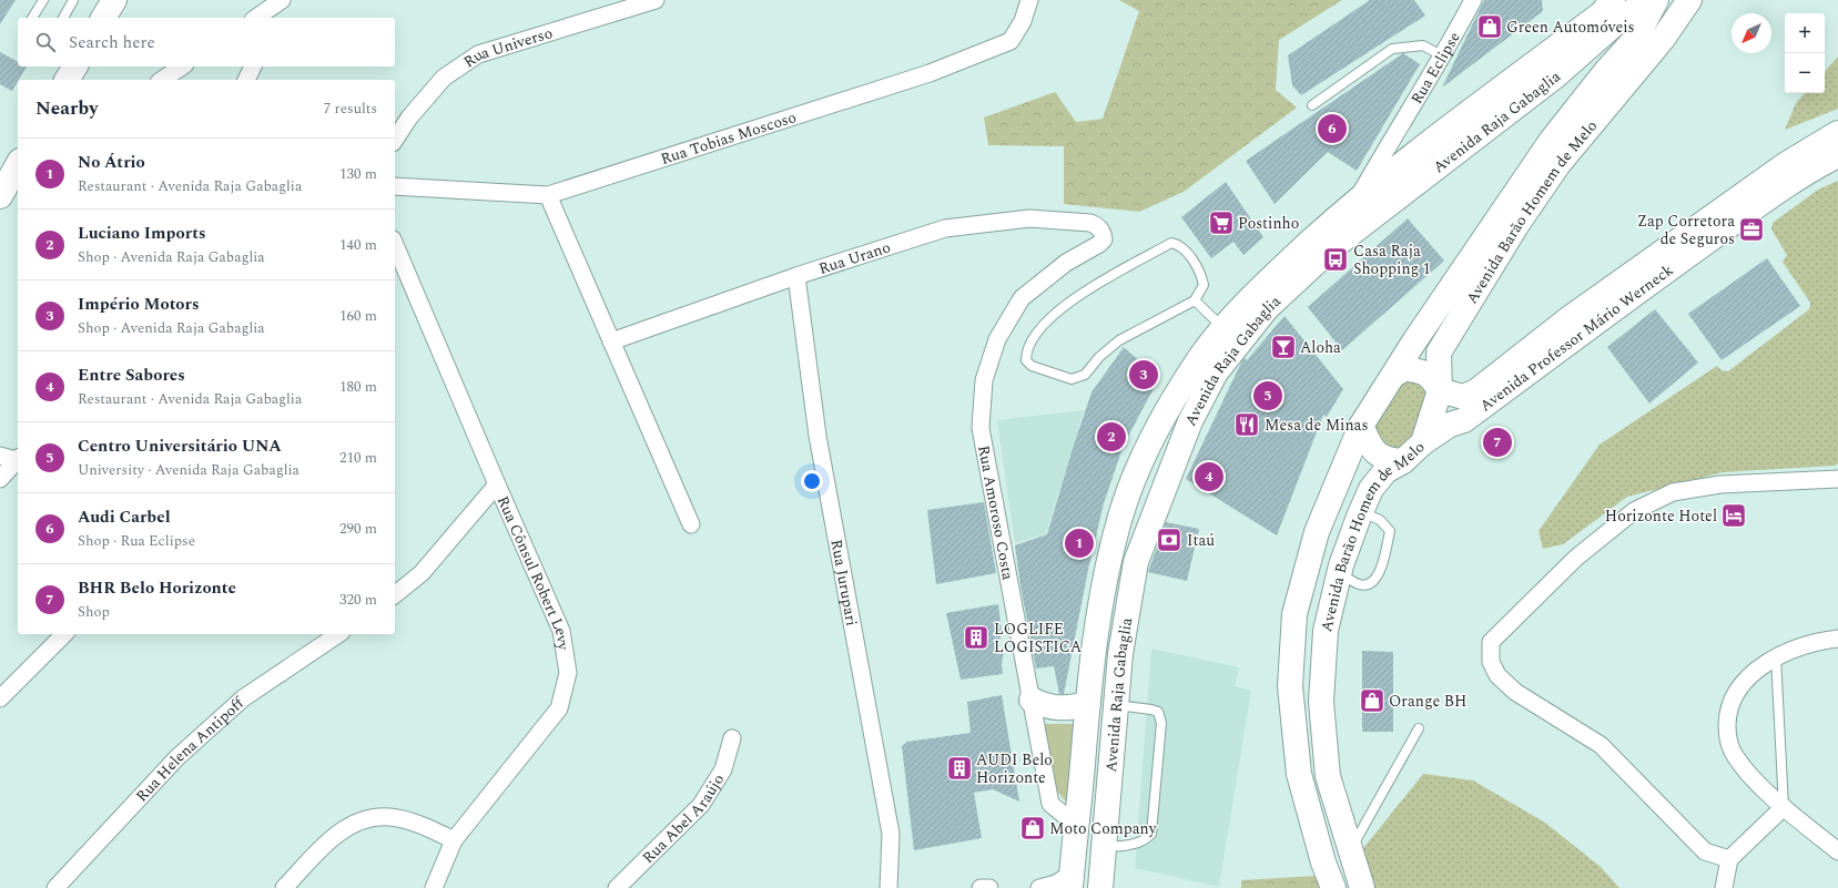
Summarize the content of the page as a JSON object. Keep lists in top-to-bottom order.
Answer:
{
  "streets": {
    "main road": ["Avenida Raja Gabaglia", "Avenida Barão Homem de Melo", "Avenida Professor Mário Werneck"],
    "street": [
      "Rua Universo",
      "Rua Eclipse",
      "Rua Tobias Moscoso",
      "Rua Urano",
      "Rua Amoroso Costa",
      "Rua Cônsul Robert Levy",
      "Rua Jurupari",
      "Rua Helena Antipoff",
      "Rua Abel Araújo"
    ]
  },
  "crossings": [
    ["Rua Eclipse", "Avenida Raja Gabaglia"],
    ["Avenida Raja Gabaglia", "Rua Amoroso Costa"],
    ["Avenida Barão Homem de Melo", "Avenida Professor Mário Werneck"],
    ["Rua Urano", "Rua Amoroso Costa"],
    ["Rua Urano", "Rua Jurupari"]
  ],
  "places": {
    "shop": ["Green Automóveis", "Orange BH", "Moto Company"],
    "supermarket": ["Postinho"],
    "office": ["Zap Corretora de Seguros"],
    "bus stop": ["Casa Raja Shopping 1"],
    "bar": ["Aloha"],
    "restaurant": ["Mesa de Minas"],
    "hotel": ["Horizonte Hotel"],
    "bank": ["Itaú"],
    "building": ["LOGLIFE LOGISTICA", "AUDI Belo Horizonte"]
  },
  "north": "bottom left",
  "page": {
    "map_buttons": ["+", "−"],
    "search": "Search here",
    "heading": ["Nearby", "7 results"],
    "pins": [
      "6",
      "3",
      "5",
      "2",
      "7",
      "4",
      "1"
    ],
    "list": [
      {
        "mark": "1",
        "name": "No Átrio",
        "note": "Restaurant · Avenida Raja Gabaglia",
        "value": "130 m"
      },
      {
        "mark": "2",
        "name": "Luciano Imports",
        "note": "Shop · Avenida Raja Gabaglia",
        "value": "140 m"
      },
      {
        "mark": "3",
        "name": "Império Motors",
        "note": "Shop · Avenida Raja Gabaglia",
        "value": "160 m"
      },
      {
        "mark": "4",
        "name": "Entre Sabores",
        "note": "Restaurant · Avenida Raja Gabaglia",
        "value": "180 m"
      },
      {
        "mark": "5",
        "name": "Centro Universitário UNA",
        "note": "University · Avenida Raja Gabaglia",
        "value": "210 m"
      },
      {
        "mark": "6",
        "name": "Audi Carbel",
        "note": "Shop · Rua Eclipse",
        "value": "290 m"
      },
      {
        "mark": "7",
        "name": "BHR Belo Horizonte",
        "note": "Shop",
        "value": "320 m"
      }
    ]
  }
}
